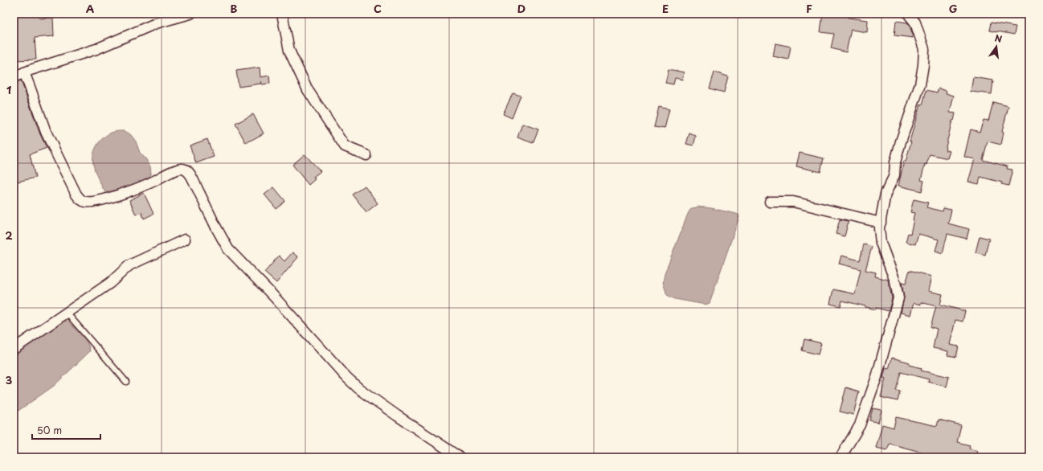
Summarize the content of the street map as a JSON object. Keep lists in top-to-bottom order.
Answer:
{
  "scale_bar": "50 m",
  "north": "top",
  "grid": {
    "columns": [
      "A",
      "B",
      "C",
      "D",
      "E",
      "F",
      "G"
    ],
    "rows": ["1", "2", "3"]
  }
}
